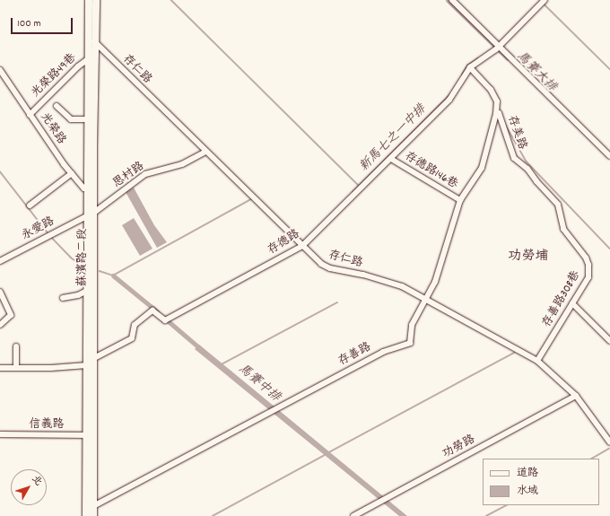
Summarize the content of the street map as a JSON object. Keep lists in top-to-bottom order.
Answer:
{
  "streets": {
    "main road": ["蘇濱路二段"],
    "street": [
      "存仁路",
      "光榮路49巷",
      "光榮路",
      "存美路",
      "存德路146巷",
      "思村路",
      "永愛路",
      "存德路",
      "存善路308巷",
      "存善路",
      "信義路",
      "功勞路"
    ]
  },
  "crossings": [
    ["存仁路", "思村路"],
    ["存仁路", "存德路"],
    ["存仁路", "蘇濱路二段"],
    ["存仁路", "存善路308巷"],
    ["存仁路", "存善路"],
    ["存仁路", "功勞路"],
    ["光榮路49巷", "光榮路"],
    ["光榮路49巷", "蘇濱路二段"],
    ["光榮路", "蘇濱路二段"],
    ["存美路", "存善路308巷"],
    ["存美路", "存善路"],
    ["存德路146巷", "存德路"],
    ["存德路146巷", "存善路"],
    ["思村路", "永愛路"],
    ["思村路", "蘇濱路二段"],
    ["永愛路", "蘇濱路二段"],
    ["存德路", "蘇濱路二段"],
    ["蘇濱路二段", "存善路"],
    ["蘇濱路二段", "信義路"]
  ],
  "districts": ["功勞埔"],
  "water": ["馬賽大排", "新馬七之一中排", "馬賽中排"],
  "legend": ["道路", "水域"],
  "scale_bar": "100 m",
  "north": "top right"
}
